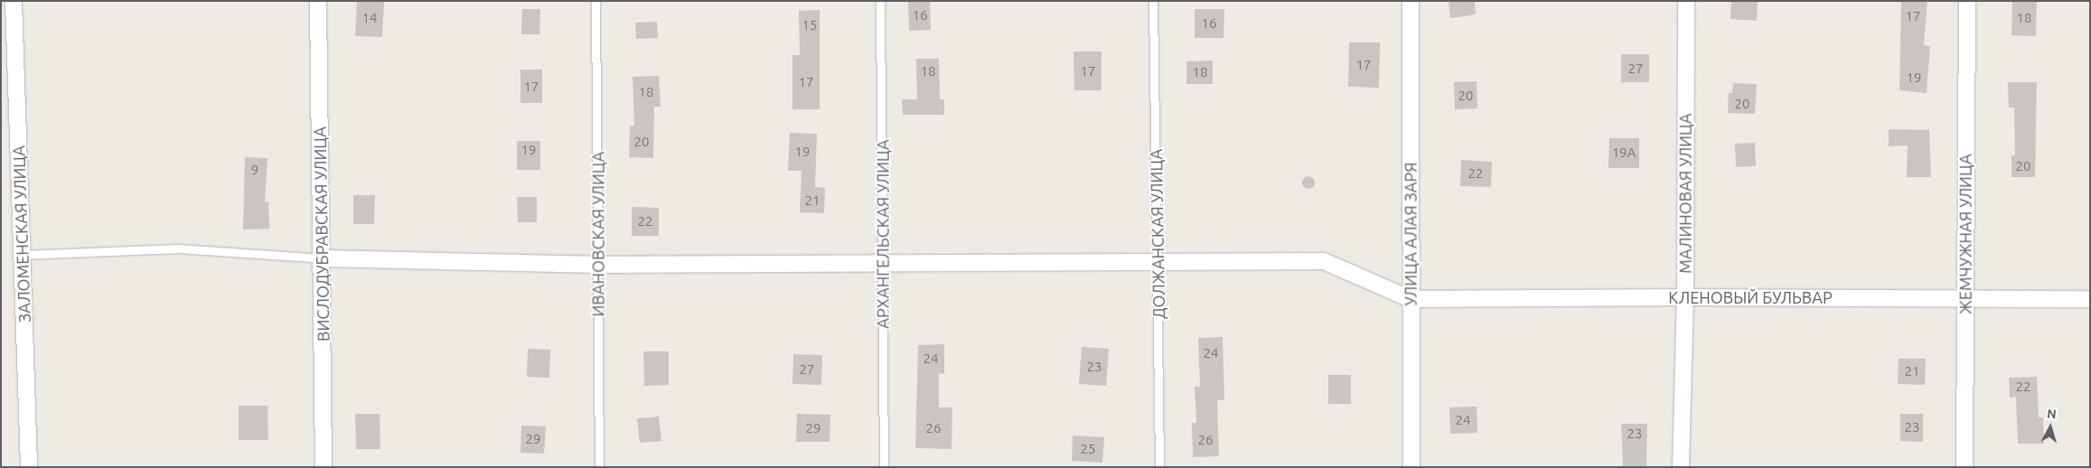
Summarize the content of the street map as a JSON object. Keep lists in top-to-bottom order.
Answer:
{
  "streets": {
    "street": [
      "МАЛИНОВАЯ УЛИЦА",
      "ЗАЛОМЕНСКАЯ УЛИЦА",
      "ВИСЛОДУБРАВСКАЯ УЛИЦА",
      "УЛИЦА АЛАЯ ЗАРЯ",
      "ЖЕМЧУЖНАЯ УЛИЦА",
      "КЛЕНОВЫЙ БУЛЬВАР"
    ],
    "lane": ["ИВАНОВСКАЯ УЛИЦА", "АРХАНГЕЛЬСКАЯ УЛИЦА", "ДОЛЖАНСКАЯ УЛИЦА"]
  },
  "crossings": [
    ["МАЛИНОВАЯ УЛИЦА", "КЛЕНОВЫЙ БУЛЬВАР"],
    ["УЛИЦА АЛАЯ ЗАРЯ", "КЛЕНОВЫЙ БУЛЬВАР"],
    ["ЖЕМЧУЖНАЯ УЛИЦА", "КЛЕНОВЫЙ БУЛЬВАР"]
  ],
  "house_numbers": [
    "16",
    "17",
    "14",
    "18",
    "16",
    "15",
    "17",
    "27",
    "18",
    "17",
    "18",
    "19",
    "17",
    "17",
    "18",
    "20",
    "20",
    "20",
    "19",
    "19",
    "19А",
    "20",
    "9",
    "22",
    "21",
    "22",
    "24",
    "24",
    "23",
    "27",
    "21",
    "22",
    "24",
    "23",
    "29",
    "26",
    "23",
    "29",
    "26",
    "25"
  ],
  "north": "top"
}
